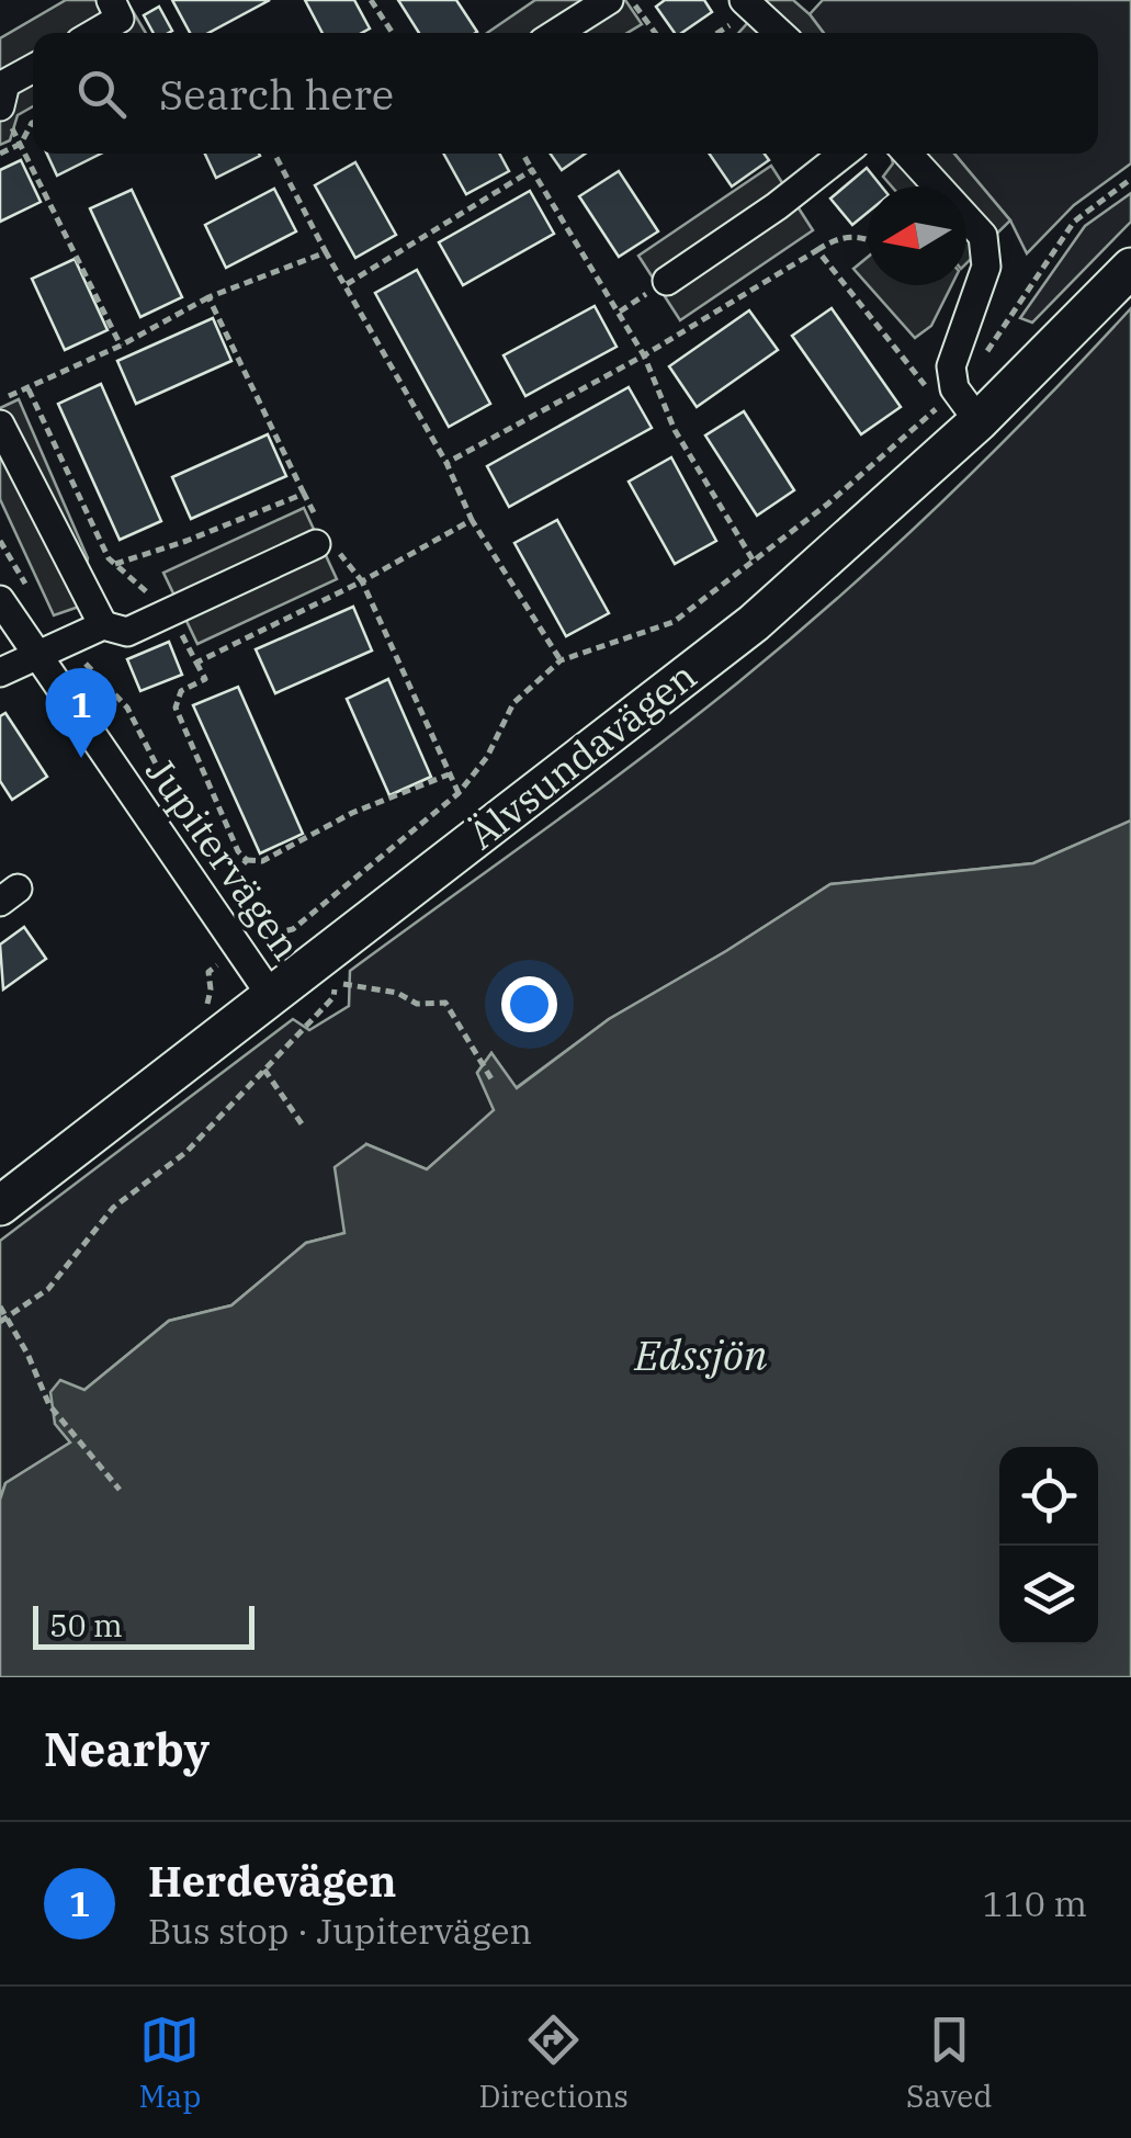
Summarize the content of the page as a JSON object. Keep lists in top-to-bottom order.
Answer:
{
  "streets": {
    "street": ["Älvsundavägen", "Jupitervägen"]
  },
  "crossings": [
    ["Älvsundavägen", "Jupitervägen"]
  ],
  "water": ["Edssjön"],
  "scale_bar": "50 m",
  "north": "left",
  "page": {
    "search": "Search here",
    "pins": "1",
    "scale": "50 m",
    "heading": "Nearby",
    "list": [
      {
        "mark": "1",
        "name": "Herdevägen",
        "note": "Bus stop · Jupitervägen",
        "value": "110 m"
      }
    ],
    "nav": ["Map", "Directions", "Saved"]
  }
}
